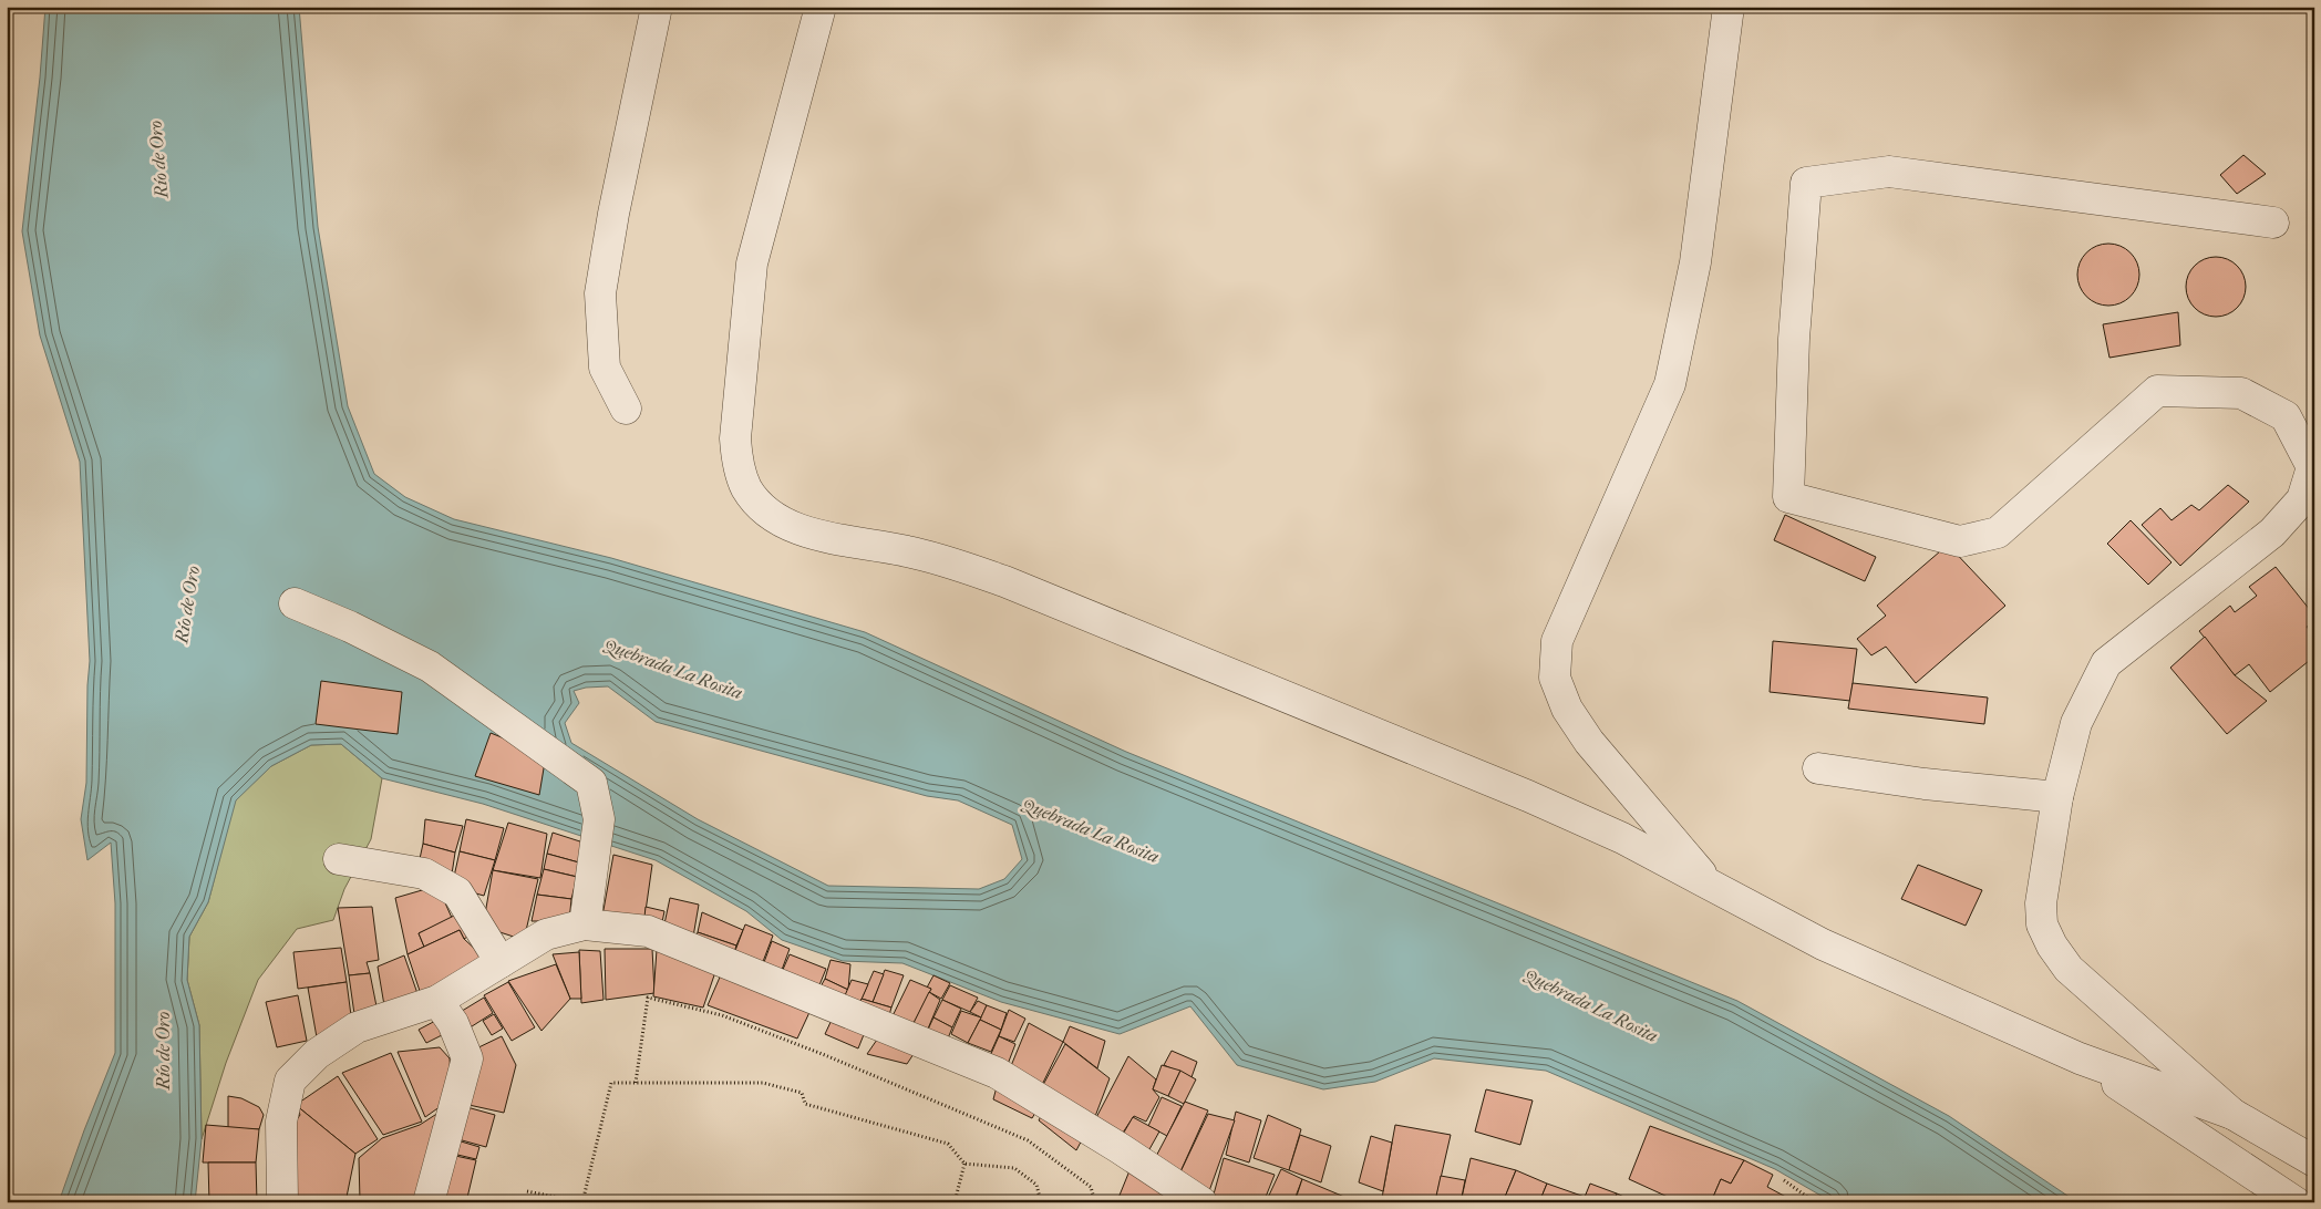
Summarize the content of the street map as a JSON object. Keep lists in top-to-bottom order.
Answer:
{
  "water": ["Río de Oro", "Quebrada La Rosita"]
}
